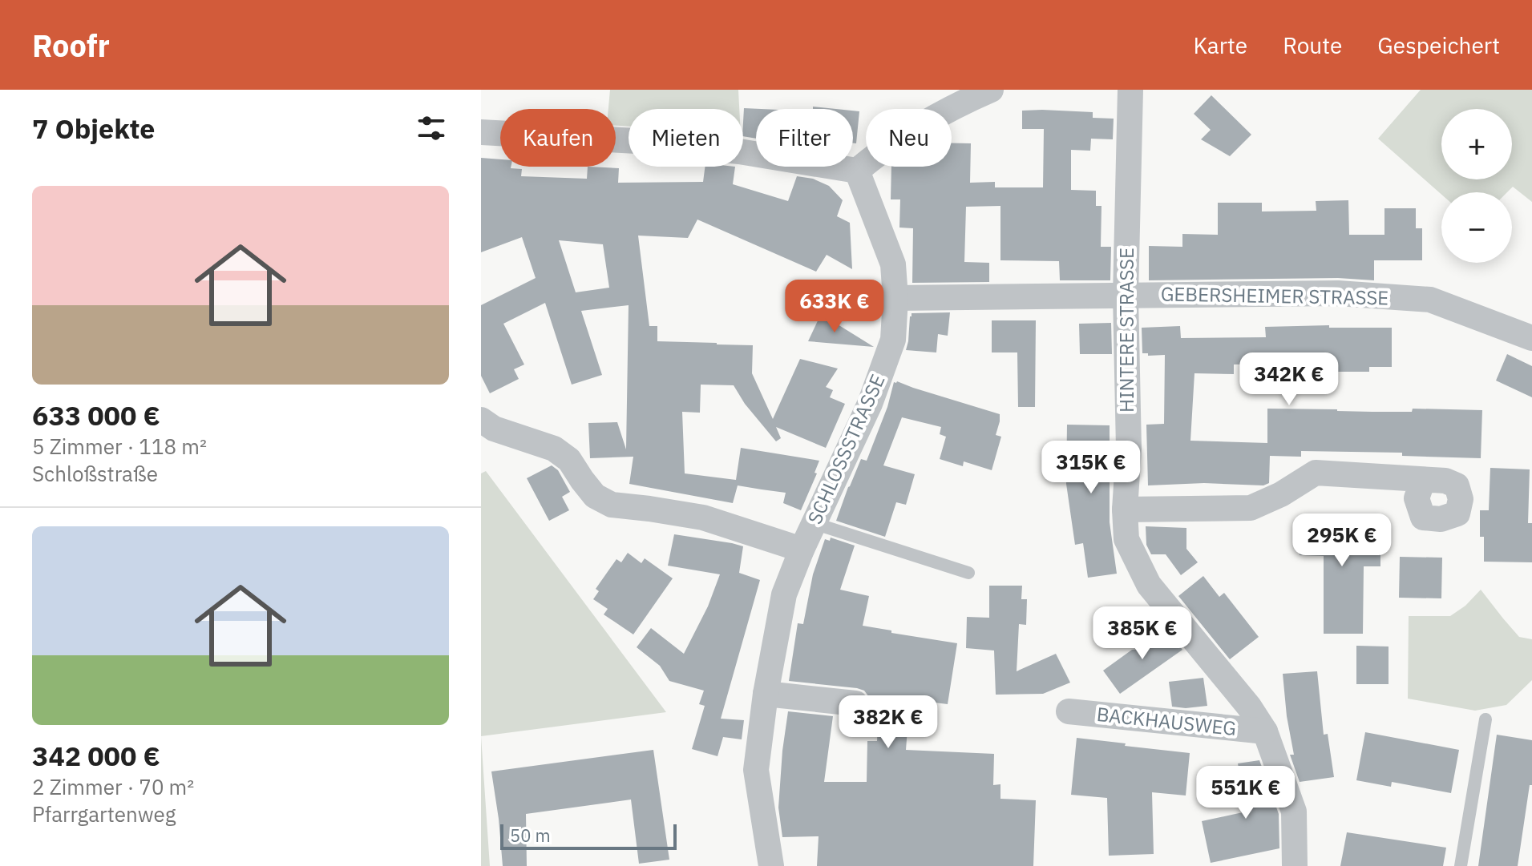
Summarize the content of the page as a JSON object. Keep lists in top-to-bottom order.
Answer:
{
  "streets": {
    "street": [
      "GEBERSHEIMER STRASSE",
      "HINTERE STRASSE",
      "SCHLOSSSTRASSE",
      "BACKHAUSWEG"
    ]
  },
  "crossings": [
    ["GEBERSHEIMER STRASSE", "HINTERE STRASSE"],
    ["GEBERSHEIMER STRASSE", "SCHLOSSSTRASSE"],
    ["HINTERE STRASSE", "BACKHAUSWEG"]
  ],
  "scale_bar": "50 m",
  "page": {
    "header": "Roofr",
    "nav": ["Karte", "Route", "Gespeichert"],
    "heading": "7 Objekte",
    "map_buttons": ["+", "−"],
    "chip": [
      "Kaufen",
      "Mieten",
      "Filter",
      "Neu"
    ],
    "list": [
      {
        "name": "633 000 €",
        "note": "5 Zimmer · 118 m² · Schloßstraße"
      },
      {
        "name": "342 000 €",
        "note": "2 Zimmer · 70 m² · Pfarrgartenweg"
      }
    ],
    "price": [
      "633K €",
      "342K €",
      "315K €",
      "295K €",
      "385K €",
      "382K €",
      "551K €"
    ],
    "scale": "50 m"
  }
}
